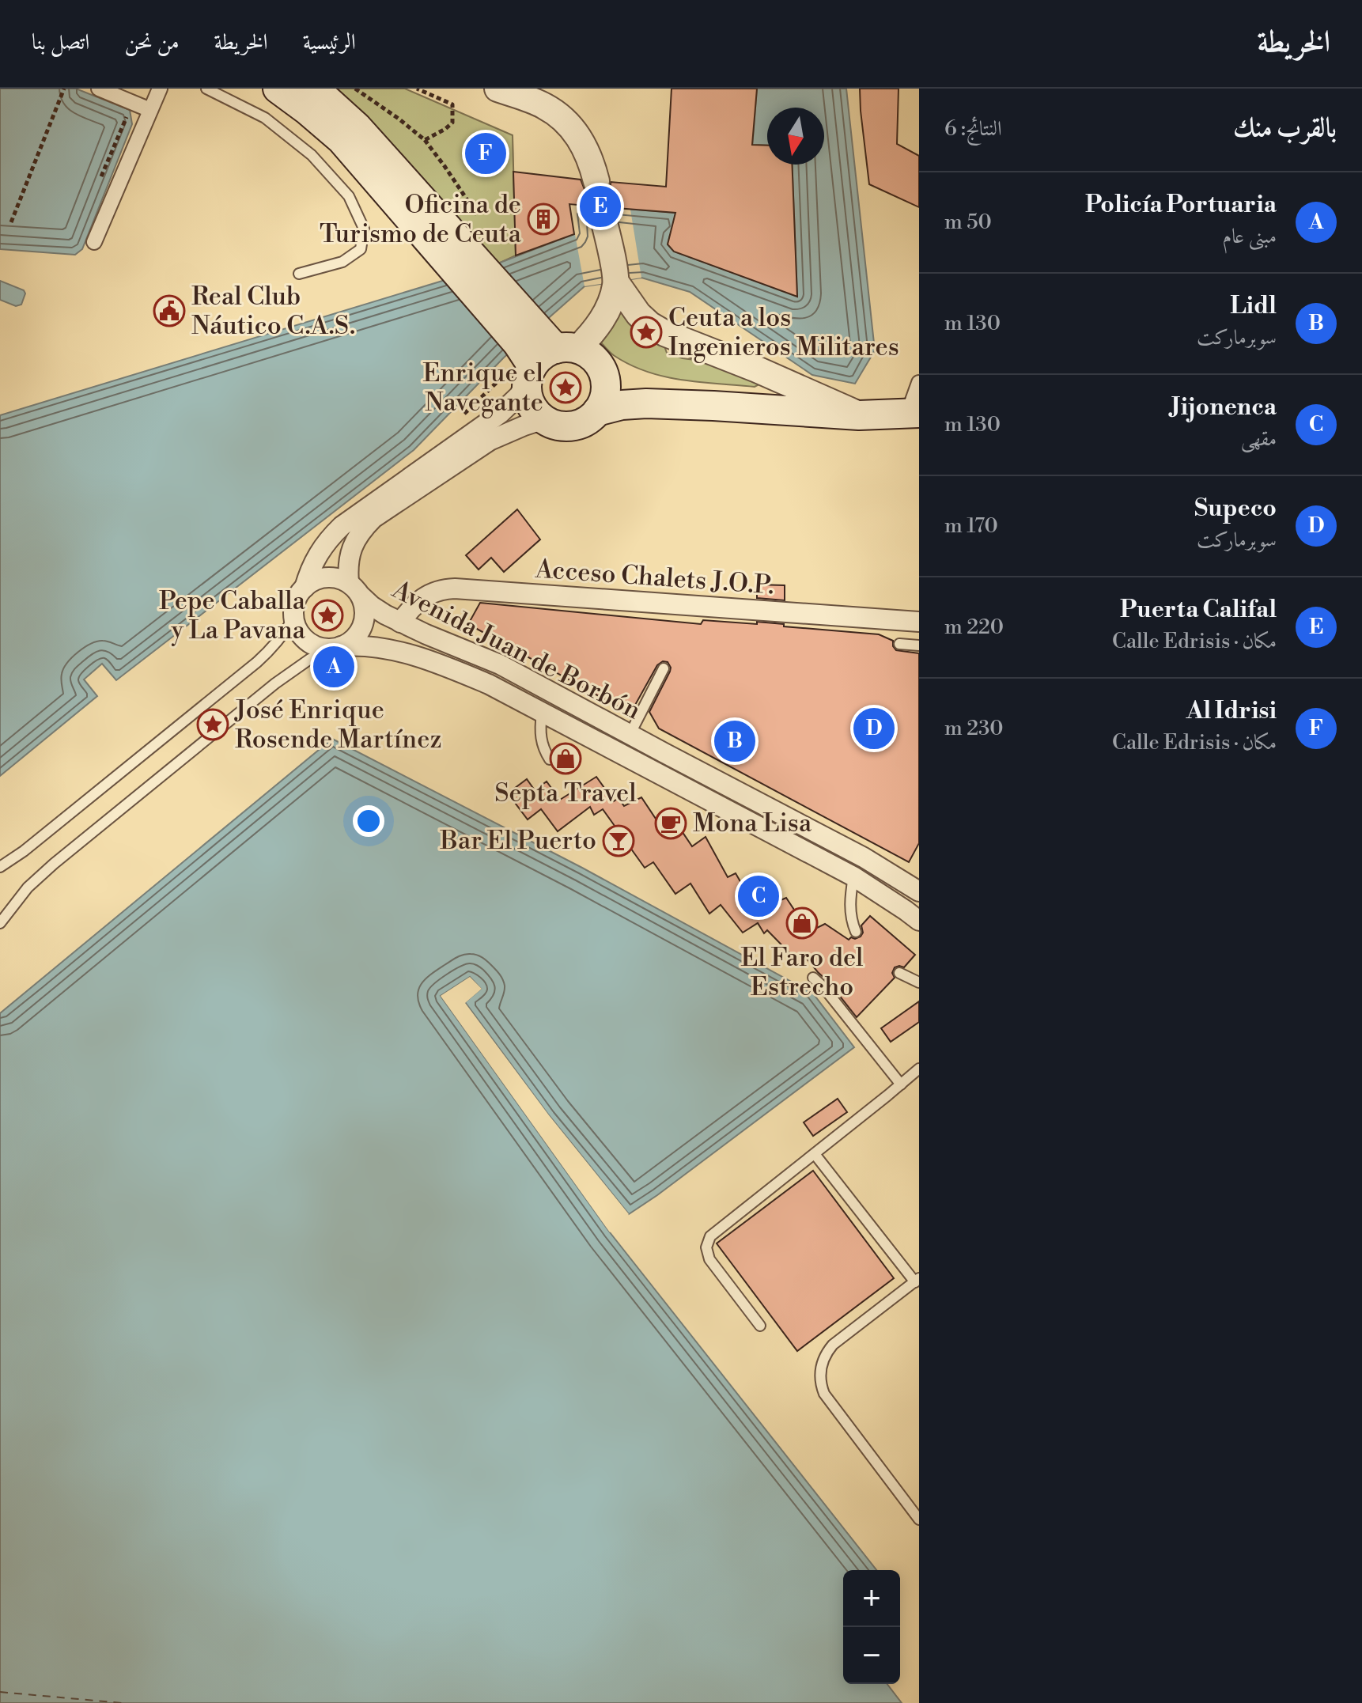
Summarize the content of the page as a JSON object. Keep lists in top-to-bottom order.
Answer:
{
  "streets": {
    "street": ["Acceso Chalets J.O.P.", "Avenida Juan de Borbón"]
  },
  "crossings": [
    ["Acceso Chalets J.O.P.", "Avenida Juan de Borbón"]
  ],
  "places": {
    "building": ["Oficina de Turismo de Ceuta"],
    "public building": ["Real Club Náutico C.A.S."],
    "place": [
      "Ceuta a los Ingenieros Militares",
      "Enrique el Navegante",
      "Pepe Caballa y La Pavana",
      "José Enrique Rosende Martínez"
    ],
    "shop": ["Septa Travel", "El Faro del Estrecho"],
    "cafe": ["Mona Lisa"],
    "bar": ["Bar El Puerto"]
  },
  "north": "bottom",
  "page": {
    "header": "الخريطة",
    "nav": [
      "الرئيسية",
      "الخريطة",
      "من نحن",
      "اتصل بنا"
    ],
    "heading": ["بالقرب منك", "النتائج: 6"],
    "pins": [
      "F",
      "E",
      "A",
      "D",
      "B",
      "C"
    ],
    "list": [
      {
        "mark": "A",
        "name": "Policía Portuaria",
        "note": "مبنى عام",
        "value": "50 m"
      },
      {
        "mark": "B",
        "name": "Lidl",
        "note": "سوبرماركت",
        "value": "130 m"
      },
      {
        "mark": "C",
        "name": "Jijonenca",
        "note": "مقهى",
        "value": "130 m"
      },
      {
        "mark": "D",
        "name": "Supeco",
        "note": "سوبرماركت",
        "value": "170 m"
      },
      {
        "mark": "E",
        "name": "Puerta Califal",
        "note": "مكان · Calle Edrisis",
        "value": "220 m"
      },
      {
        "mark": "F",
        "name": "Al Idrisi",
        "note": "مكان · Calle Edrisis",
        "value": "230 m"
      }
    ],
    "map_buttons": ["+", "−"]
  }
}
